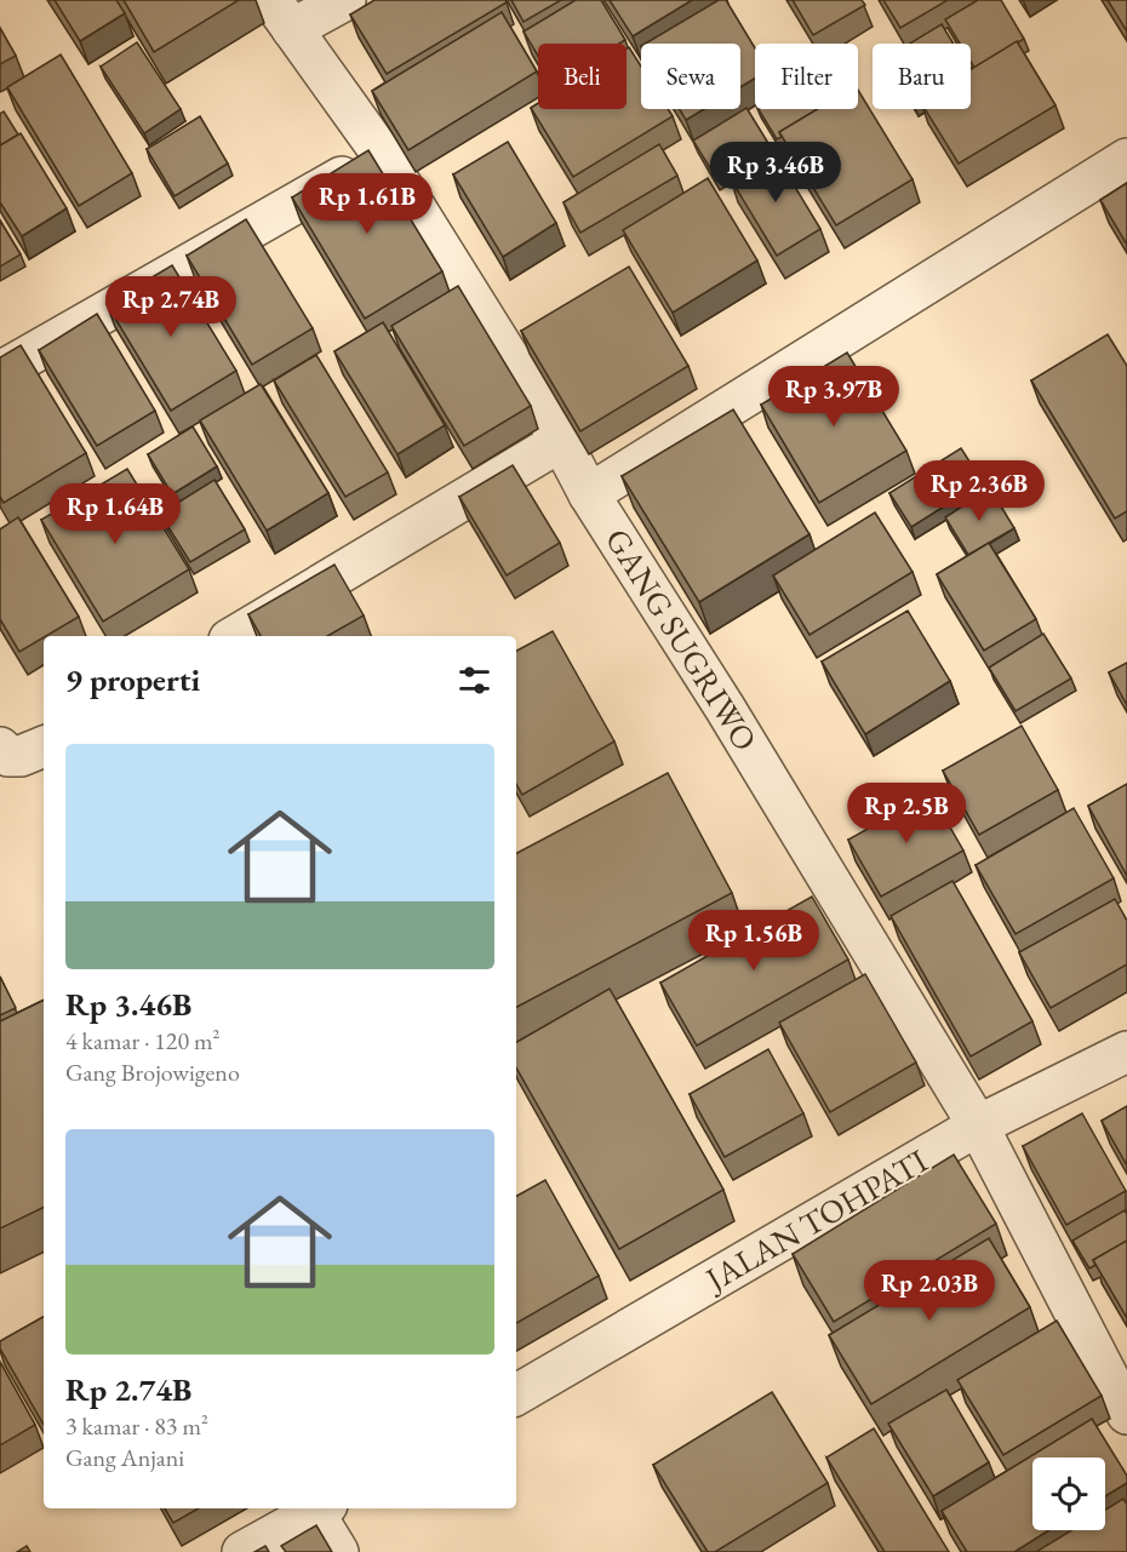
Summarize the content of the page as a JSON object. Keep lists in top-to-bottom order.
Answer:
{
  "streets": {
    "street": ["GANG SUGRIWO", "JALAN TOHPATI"]
  },
  "crossings": [
    ["GANG SUGRIWO", "JALAN TOHPATI"]
  ],
  "page": {
    "chip": [
      "Beli",
      "Sewa",
      "Filter",
      "Baru"
    ],
    "price": [
      "Rp 3.46B",
      "Rp 1.61B",
      "Rp 2.74B",
      "Rp 3.97B",
      "Rp 2.36B",
      "Rp 1.64B",
      "Rp 2.5B",
      "Rp 1.56B",
      "Rp 2.03B"
    ],
    "heading": "9 properti",
    "list": [
      {
        "name": "Rp 3.46B",
        "note": "4 kamar · 120 m² · Gang Brojowigeno"
      },
      {
        "name": "Rp 2.74B",
        "note": "3 kamar · 83 m² · Gang Anjani"
      }
    ]
  }
}
